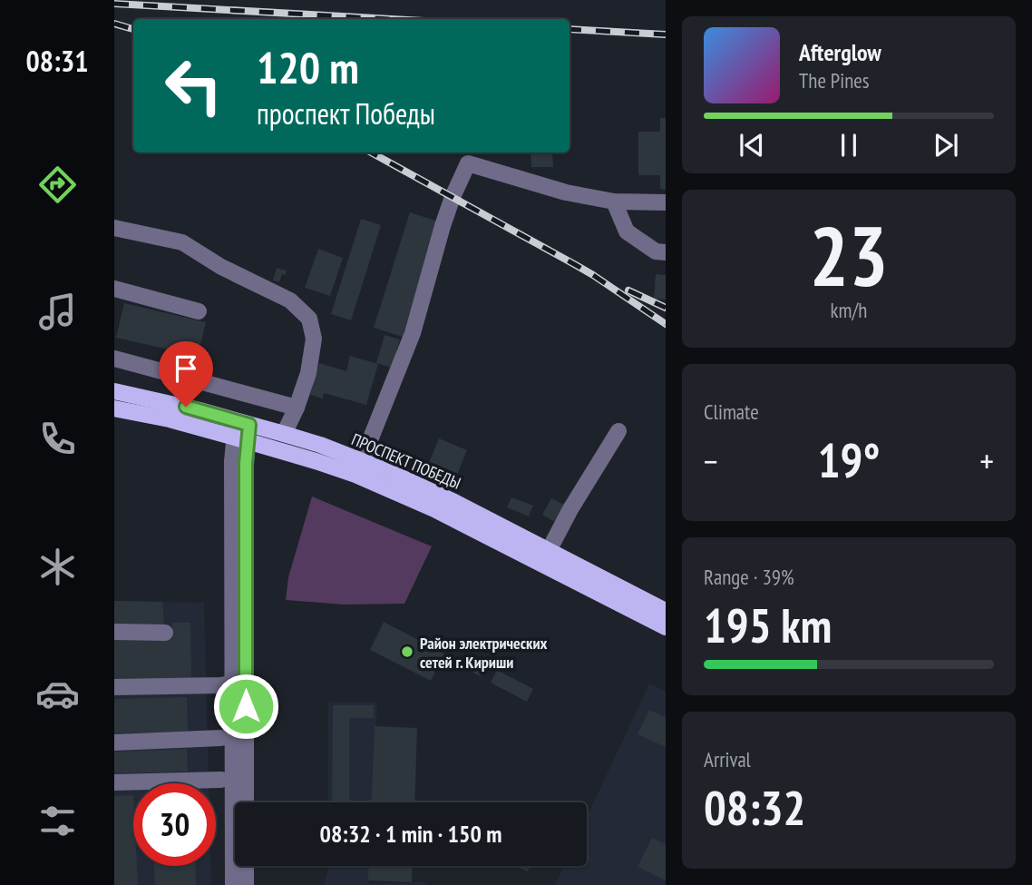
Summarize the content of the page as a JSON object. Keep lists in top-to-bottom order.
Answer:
{
  "streets": {
    "main road": ["ПРОСПЕКТ ПОБЕДЫ"]
  },
  "places": ["Район электрических сетей г. Кириши"],
  "page": {
    "tabs": "08:31",
    "turn": ["120 m", "проспект Победы"],
    "song": ["Afterglow", "The Pines"],
    "tile": [
      ["23", "km/h"],
      "Climate",
      ["Range · 39%", "195 km"],
      ["Arrival", "08:32"]
    ],
    "heat": ["−", "19°", "+"],
    "limit": "30",
    "trip": "08:32 · 1 min · 150 m"
  }
}
